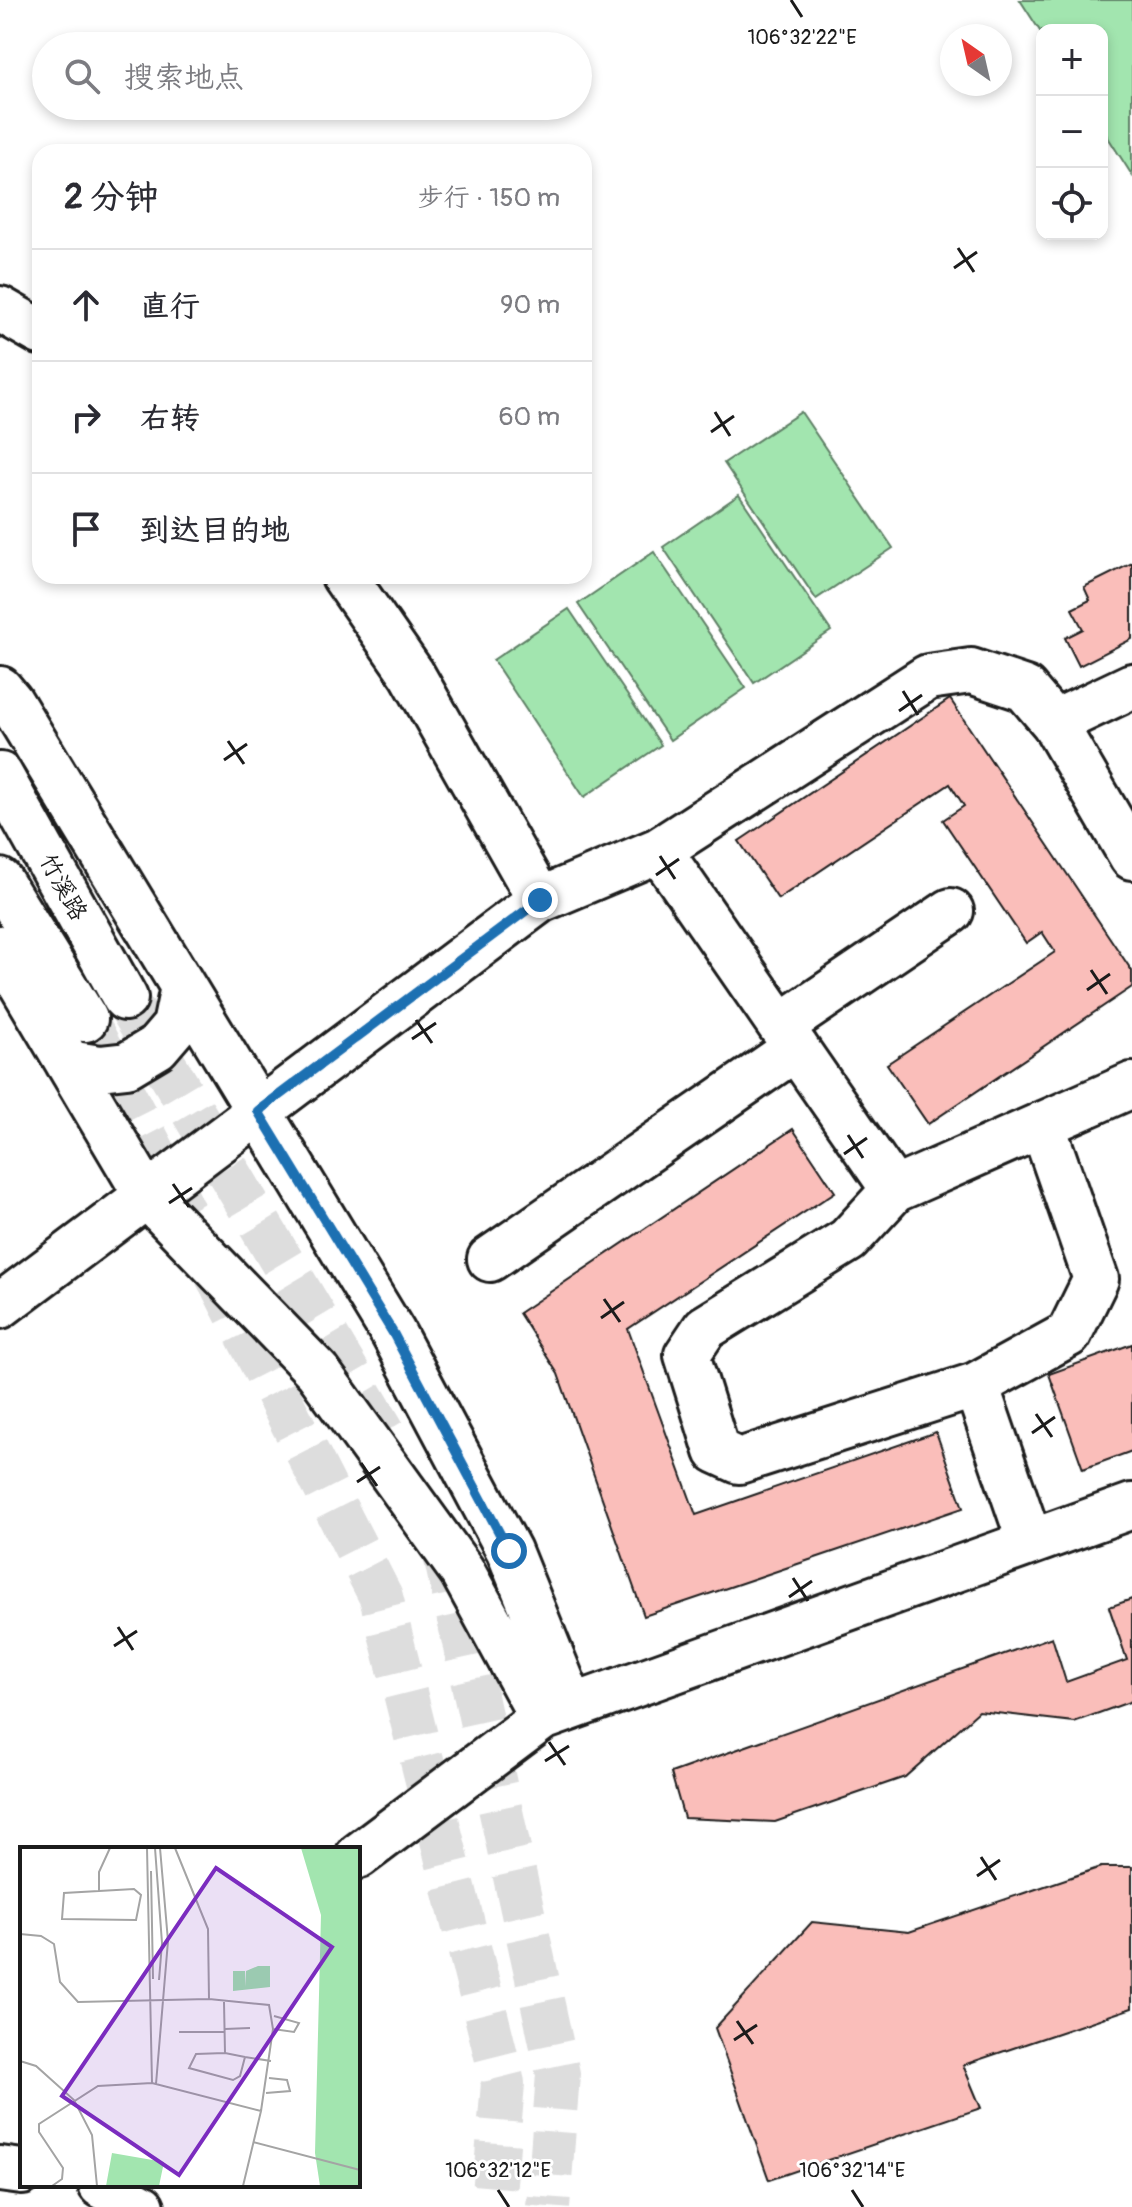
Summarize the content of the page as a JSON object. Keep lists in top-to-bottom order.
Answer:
{
  "streets": {
    "street": ["竹溪路"]
  },
  "north": "top left",
  "page": {
    "map_buttons": ["+", "−"],
    "search": "搜索地点",
    "heading": ["2 分钟", "步行 · 150 m"],
    "list": [
      ["直行", "90 m"],
      ["右转", "60 m"],
      "到达目的地"
    ]
  },
  "coordinates": ["106°32'22\"E", "106°32'12\"E", "106°32'14\"E"]
}
